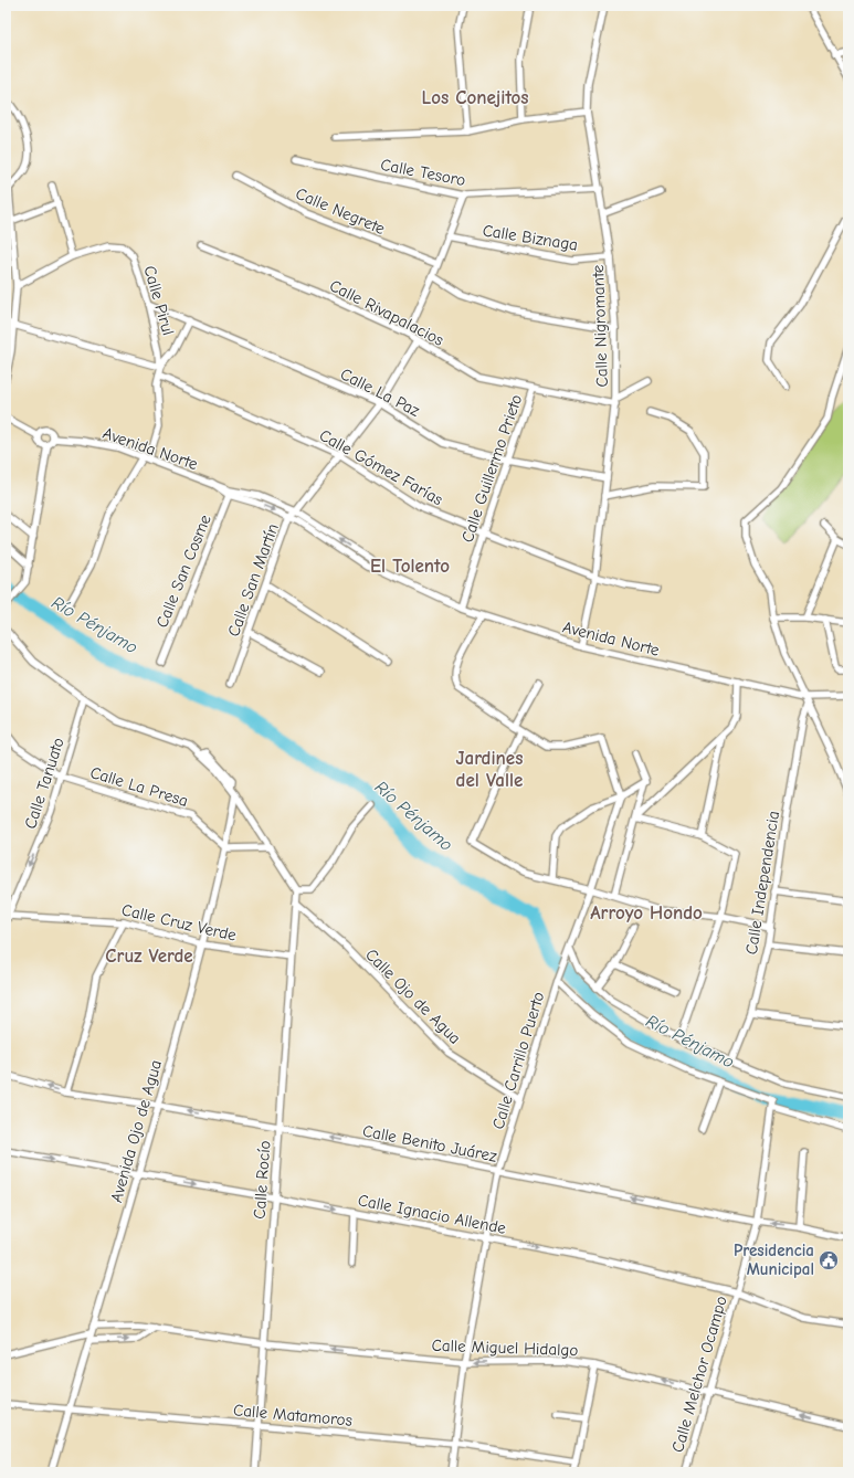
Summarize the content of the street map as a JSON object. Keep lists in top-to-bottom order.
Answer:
{
  "streets": {
    "street": [
      "Calle Tesoro",
      "Calle Negrete",
      "Calle Biznaga",
      "Calle Pirul",
      "Calle Rivapalacios",
      "Calle Nigromante",
      "Calle La Paz",
      "Avenida Norte",
      "Calle Gómez Farías",
      "Calle Guillermo Prieto",
      "Calle San Cosme",
      "Calle San Martín",
      "Calle Tanuato",
      "Calle La Presa",
      "Calle Independencia",
      "Calle Cruz Verde",
      "Calle Ojo de Agua",
      "Calle Carrillo Puerto",
      "Avenida Ojo de Agua",
      "Calle Benito Juárez",
      "Calle Rocío",
      "Calle Ignacio Allende",
      "Calle Miguel Hidalgo",
      "Calle Melchor Ocampo",
      "Calle Matamoros"
    ]
  },
  "crossings": [
    ["Calle Tesoro", "Calle Nigromante"],
    ["Calle Biznaga", "Calle Nigromante"],
    ["Calle Pirul", "Calle La Paz"],
    ["Calle Rivapalacios", "Calle Nigromante"],
    ["Calle Rivapalacios", "Calle Guillermo Prieto"],
    ["Calle Rivapalacios", "Calle San Martín"],
    ["Calle Nigromante", "Calle La Paz"],
    ["Calle Nigromante", "Avenida Norte"],
    ["Calle Nigromante", "Calle Gómez Farías"],
    ["Calle La Paz", "Calle Guillermo Prieto"],
    ["Calle La Paz", "Calle San Martín"],
    ["Avenida Norte", "Calle Guillermo Prieto"],
    ["Avenida Norte", "Calle San Cosme"],
    ["Avenida Norte", "Calle San Martín"],
    ["Calle Gómez Farías", "Calle Guillermo Prieto"],
    ["Calle Gómez Farías", "Calle San Martín"],
    ["Calle Tanuato", "Calle La Presa"],
    ["Calle Tanuato", "Calle Cruz Verde"],
    ["Calle La Presa", "Avenida Ojo de Agua"],
    ["Calle Cruz Verde", "Avenida Ojo de Agua"],
    ["Calle Cruz Verde", "Calle Rocío"],
    ["Calle Ojo de Agua", "Calle Carrillo Puerto"],
    ["Calle Ojo de Agua", "Calle Rocío"],
    ["Calle Carrillo Puerto", "Calle Benito Juárez"],
    ["Calle Carrillo Puerto", "Calle Ignacio Allende"],
    ["Calle Carrillo Puerto", "Calle Miguel Hidalgo"],
    ["Calle Carrillo Puerto", "Calle Matamoros"],
    ["Avenida Ojo de Agua", "Calle Benito Juárez"],
    ["Avenida Ojo de Agua", "Calle Ignacio Allende"],
    ["Avenida Ojo de Agua", "Calle Miguel Hidalgo"],
    ["Avenida Ojo de Agua", "Calle Matamoros"],
    ["Calle Benito Juárez", "Calle Rocío"],
    ["Calle Benito Juárez", "Calle Melchor Ocampo"],
    ["Calle Rocío", "Calle Ignacio Allende"],
    ["Calle Rocío", "Calle Miguel Hidalgo"],
    ["Calle Rocío", "Calle Matamoros"],
    ["Calle Ignacio Allende", "Calle Melchor Ocampo"],
    ["Calle Miguel Hidalgo", "Calle Melchor Ocampo"]
  ],
  "one_way": [
    "Calle Tanuato",
    "Calle Benito Juárez",
    "Calle Ignacio Allende",
    "Calle Miguel Hidalgo"
  ],
  "districts": [
    "Los Conejitos",
    "El Tolento",
    "Jardines del Valle",
    "Arroyo Hondo",
    "Cruz Verde"
  ],
  "water": ["Río Pénjamo"],
  "places": {
    "public building": ["Presidencia Municipal"]
  }
}
